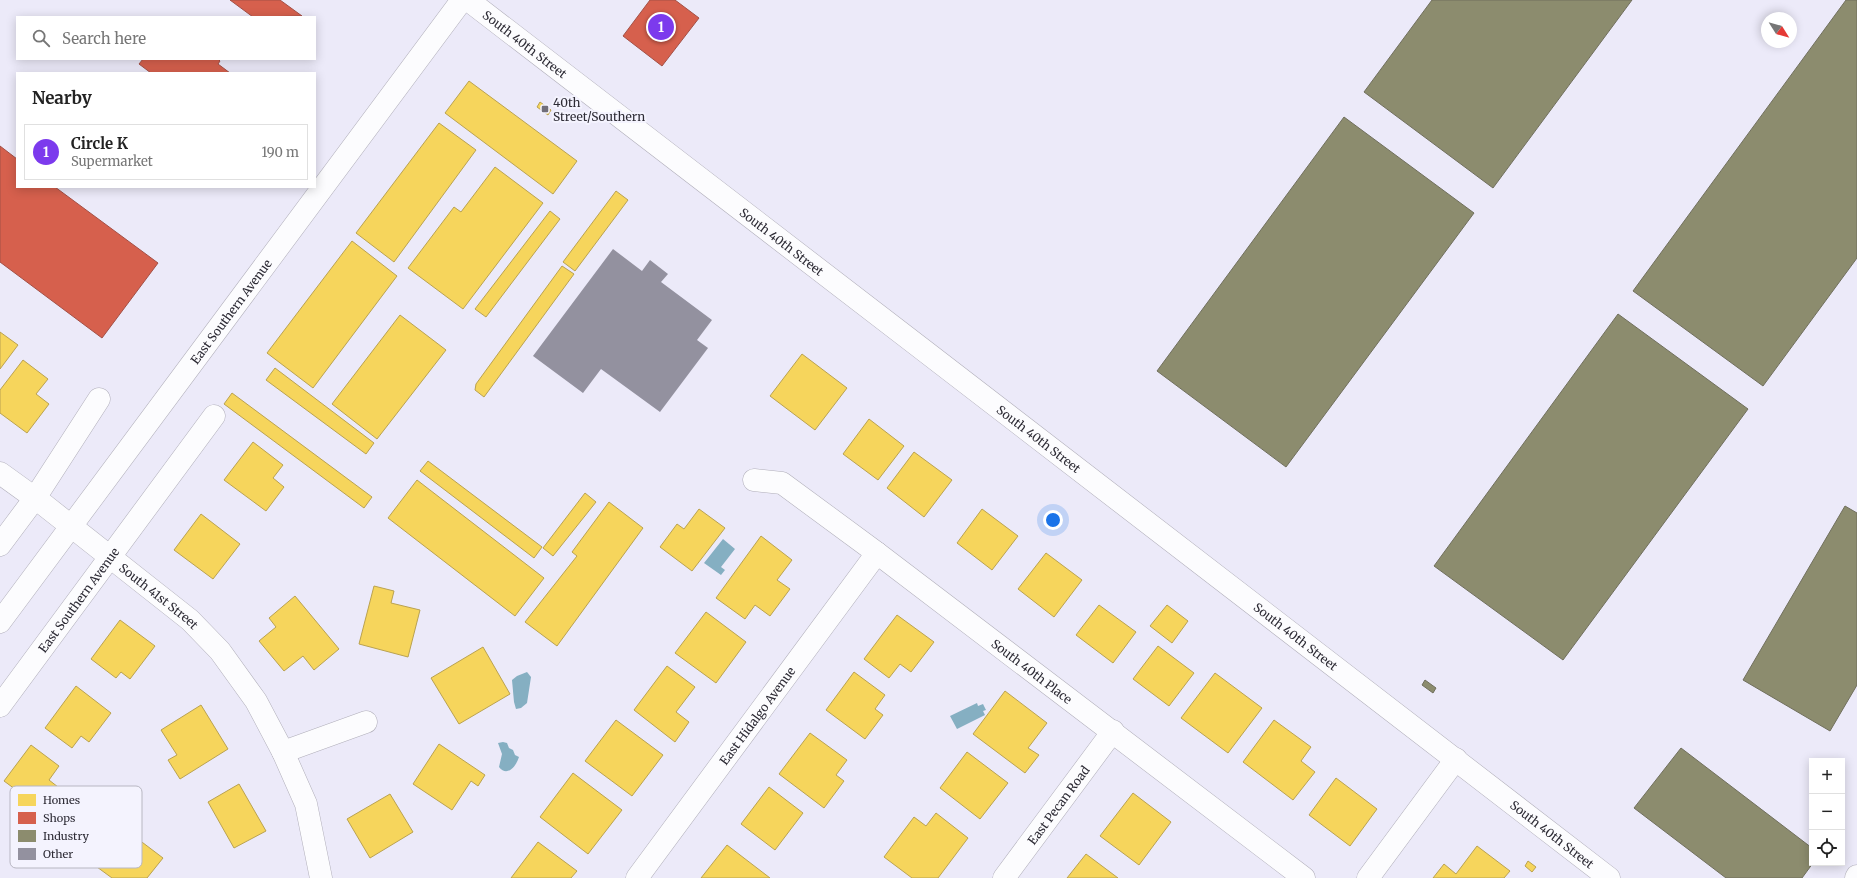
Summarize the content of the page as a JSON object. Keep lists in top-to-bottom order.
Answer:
{
  "streets": {
    "street": [
      "South 40th Street",
      "East Southern Avenue",
      "South 41st Street",
      "South 40th Place",
      "East Hidalgo Avenue",
      "East Pecan Road"
    ]
  },
  "crossings": [
    ["East Southern Avenue", "South 41st Street"],
    ["South 40th Place", "East Hidalgo Avenue"],
    ["South 40th Place", "East Pecan Road"]
  ],
  "places": {
    "transit": ["40th Street/Southern"]
  },
  "legend": [
    "Homes",
    "Shops",
    "Industry",
    "Other"
  ],
  "north": "bottom right",
  "page": {
    "pins": "1",
    "search": "Search here",
    "heading": "Nearby",
    "list": [
      {
        "mark": "1",
        "name": "Circle K",
        "note": "Supermarket",
        "value": "190 m"
      }
    ],
    "map_buttons": ["+", "−"]
  }
}
